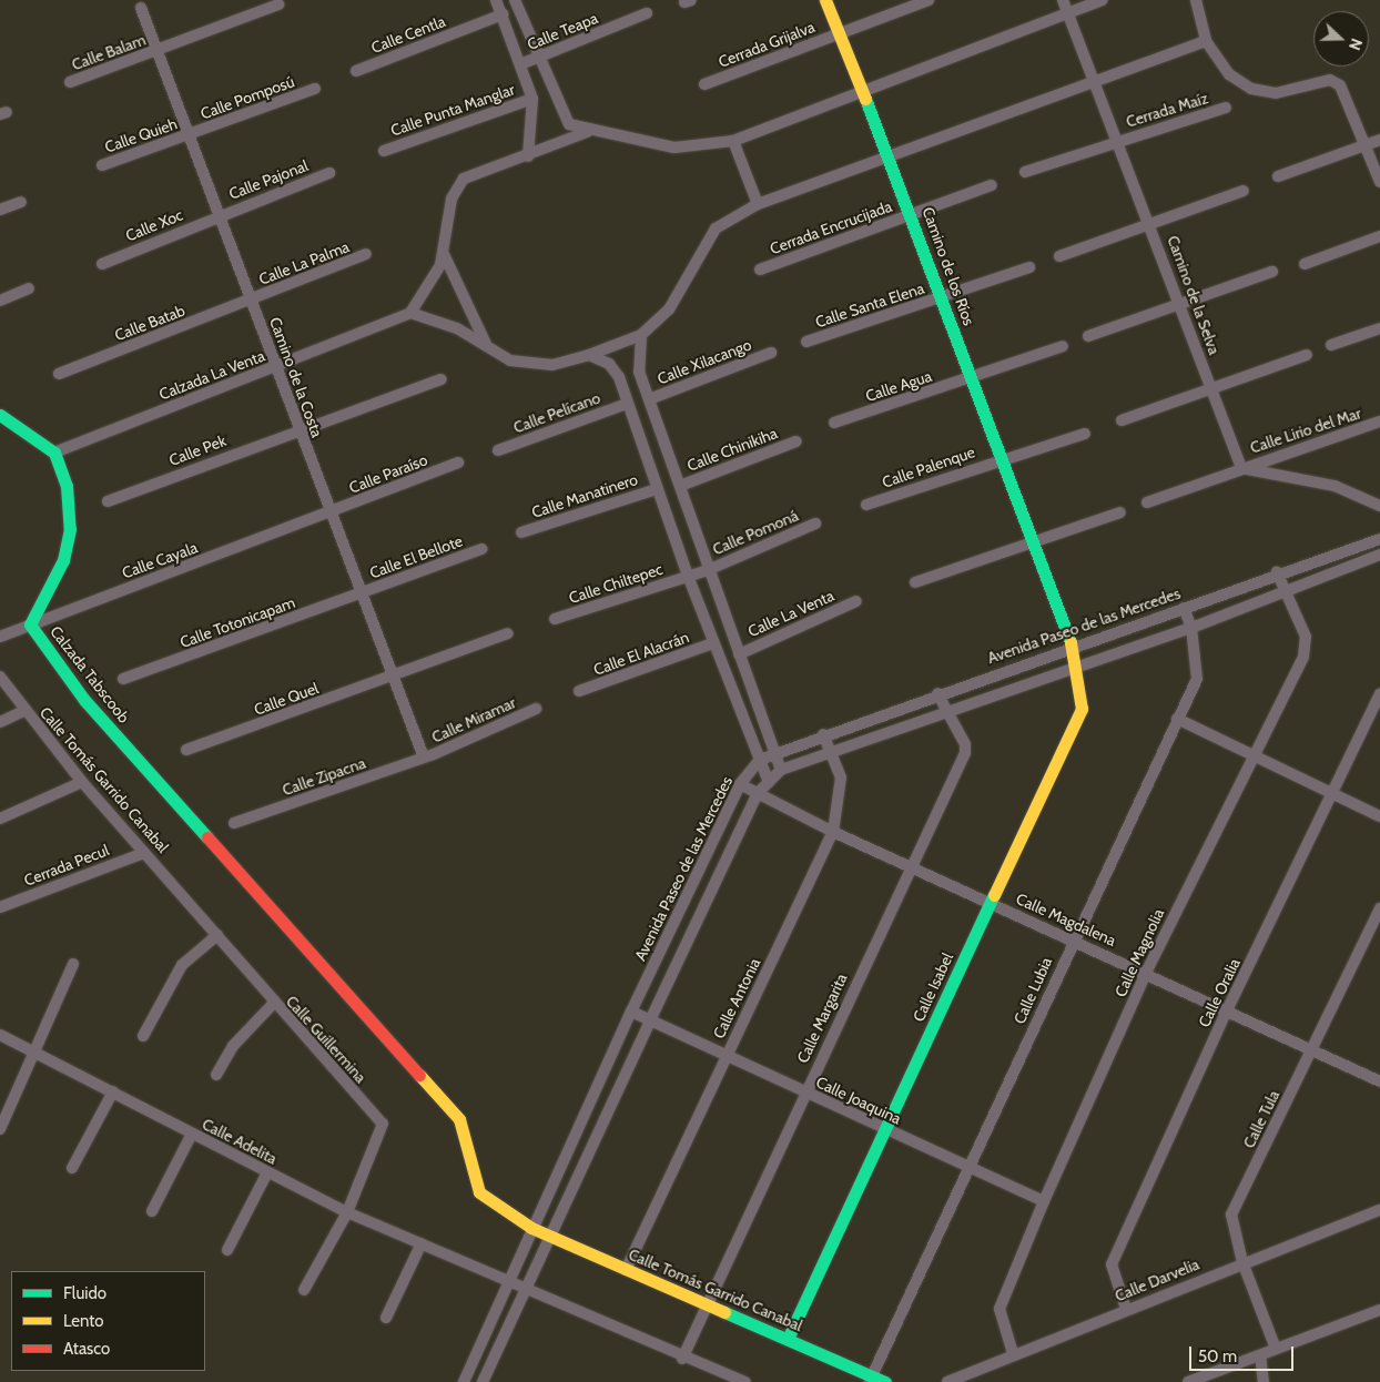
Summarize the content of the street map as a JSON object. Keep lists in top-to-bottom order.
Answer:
{
  "streets": {
    "street": [
      "Calle Teapa",
      "Calle Centla",
      "Cerrada Grijalva",
      "Calle Balam",
      "Calle Pomposú",
      "Calle Punta Manglar",
      "Cerrada Maíz",
      "Calle Quieh",
      "Calle Pajonal",
      "Calle Xoc",
      "Cerrada Encrucijada",
      "Calle La Palma",
      "Camino de los Ríos",
      "Camino de la Selva",
      "Calle Santa Elena",
      "Calle Batab",
      "Calle Xilacango",
      "Calzada La Venta",
      "Camino de la Costa",
      "Calle Agua",
      "Calle Pelícano",
      "Calle Lirio del Mar",
      "Calle Chinikiha",
      "Calle Pek",
      "Calle Palenque",
      "Calle Paraíso",
      "Calle Manatinero",
      "Calle Pomoná",
      "Calle El Bellote",
      "Calle Cayala",
      "Calle Chiltepec",
      "Calle La Venta",
      "Calle Totonicapam",
      "Avenida Paseo de las Mercedes",
      "Calle El Alacrán",
      "Calzada Tabscoob",
      "Calle Quel",
      "Calle Miramar",
      "Calle Zipacna",
      "Calle Tomás Garrido Canabal",
      "Cerrada Pecul",
      "Calle Magdalena",
      "Calle Magnolia",
      "Calle Isabel",
      "Calle Lubia",
      "Calle Oralia",
      "Calle Antonia",
      "Calle Margarita",
      "Calle Guillermina",
      "Calle Joaquina",
      "Calle Tula",
      "Calle Adelita",
      "Calle Darvelia"
    ]
  },
  "crossings": [
    ["Cerrada Grijalva", "Camino de los Ríos"],
    ["Calle Balam", "Camino de la Costa"],
    ["Calle Pomposú", "Calle Quieh"],
    ["Calle Pomposú", "Camino de la Costa"],
    ["Cerrada Maíz", "Camino de la Selva"],
    ["Calle Quieh", "Camino de la Costa"],
    ["Calle Pajonal", "Calle Xoc"],
    ["Calle Pajonal", "Camino de la Costa"],
    ["Calle Xoc", "Camino de la Costa"],
    ["Cerrada Encrucijada", "Camino de los Ríos"],
    ["Calle La Palma", "Calle Batab"],
    ["Calle La Palma", "Camino de la Costa"],
    ["Camino de los Ríos", "Calle Santa Elena"],
    ["Camino de los Ríos", "Calle Agua"],
    ["Camino de los Ríos", "Calle Palenque"],
    ["Camino de los Ríos", "Avenida Paseo de las Mercedes"],
    ["Camino de los Ríos", "Calle Isabel"],
    ["Camino de la Selva", "Calle Lirio del Mar"],
    ["Calle Batab", "Camino de la Costa"],
    ["Calzada La Venta", "Camino de la Costa"],
    ["Calzada La Venta", "Calzada Tabscoob"],
    ["Camino de la Costa", "Calle Pek"],
    ["Camino de la Costa", "Calle Paraíso"],
    ["Camino de la Costa", "Calle El Bellote"],
    ["Camino de la Costa", "Calle Cayala"],
    ["Camino de la Costa", "Calle Totonicapam"],
    ["Camino de la Costa", "Calle Quel"],
    ["Camino de la Costa", "Calle Miramar"],
    ["Camino de la Costa", "Calle Zipacna"],
    ["Calle Paraíso", "Calle Cayala"],
    ["Calle Pomoná", "Calle Chiltepec"],
    ["Calle El Bellote", "Calle Totonicapam"],
    ["Calle Cayala", "Calzada Tabscoob"],
    ["Avenida Paseo de las Mercedes", "Calzada Tabscoob"],
    ["Avenida Paseo de las Mercedes", "Calle Tomás Garrido Canabal"],
    ["Avenida Paseo de las Mercedes", "Calle Magdalena"],
    ["Avenida Paseo de las Mercedes", "Calle Magnolia"],
    ["Avenida Paseo de las Mercedes", "Calle Isabel"],
    ["Avenida Paseo de las Mercedes", "Calle Lubia"],
    ["Avenida Paseo de las Mercedes", "Calle Antonia"],
    ["Avenida Paseo de las Mercedes", "Calle Margarita"],
    ["Avenida Paseo de las Mercedes", "Calle Joaquina"],
    ["Avenida Paseo de las Mercedes", "Calle Adelita"],
    ["Calzada Tabscoob", "Calle Tomás Garrido Canabal"],
    ["Calle Miramar", "Calle Zipacna"],
    ["Calle Tomás Garrido Canabal", "Cerrada Pecul"],
    ["Calle Tomás Garrido Canabal", "Calle Isabel"],
    ["Calle Tomás Garrido Canabal", "Calle Lubia"],
    ["Calle Tomás Garrido Canabal", "Calle Antonia"],
    ["Calle Tomás Garrido Canabal", "Calle Margarita"],
    ["Calle Tomás Garrido Canabal", "Calle Guillermina"],
    ["Calle Magdalena", "Calle Magnolia"],
    ["Calle Magdalena", "Calle Isabel"],
    ["Calle Magdalena", "Calle Lubia"],
    ["Calle Magdalena", "Calle Oralia"],
    ["Calle Magdalena", "Calle Antonia"],
    ["Calle Magdalena", "Calle Margarita"],
    ["Calle Magdalena", "Calle Tula"],
    ["Calle Magnolia", "Calle Joaquina"],
    ["Calle Magnolia", "Calle Darvelia"],
    ["Calle Isabel", "Calle Joaquina"],
    ["Calle Lubia", "Calle Joaquina"],
    ["Calle Oralia", "Calle Darvelia"],
    ["Calle Antonia", "Calle Joaquina"],
    ["Calle Margarita", "Calle Joaquina"],
    ["Calle Guillermina", "Calle Adelita"],
    ["Calle Tula", "Calle Darvelia"]
  ],
  "legend": ["Fluido", "Lento", "Atasco"],
  "scale_bar": "50 m",
  "north": "right"
}
